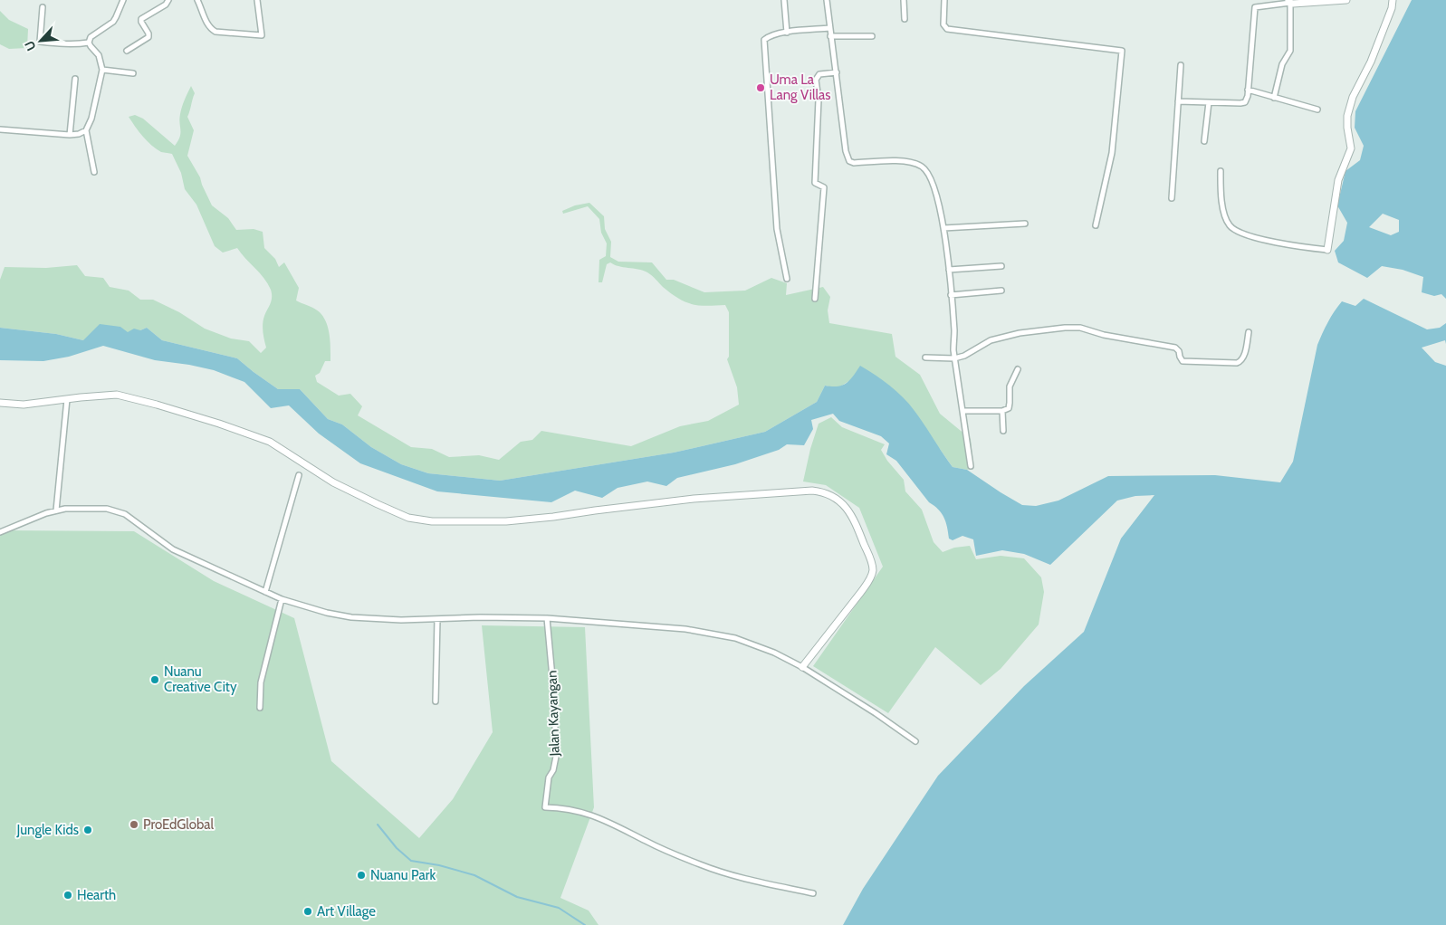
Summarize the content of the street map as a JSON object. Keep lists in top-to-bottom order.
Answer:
{
  "streets": {
    "street": ["Jalan Kayangan"]
  },
  "places": [
    "Uma La Lang Villas",
    "Nuanu Creative City",
    "ProEdGlobal",
    "Jungle Kids",
    "Nuanu Park",
    "Hearth",
    "Art Village"
  ],
  "north": "bottom left"
}
